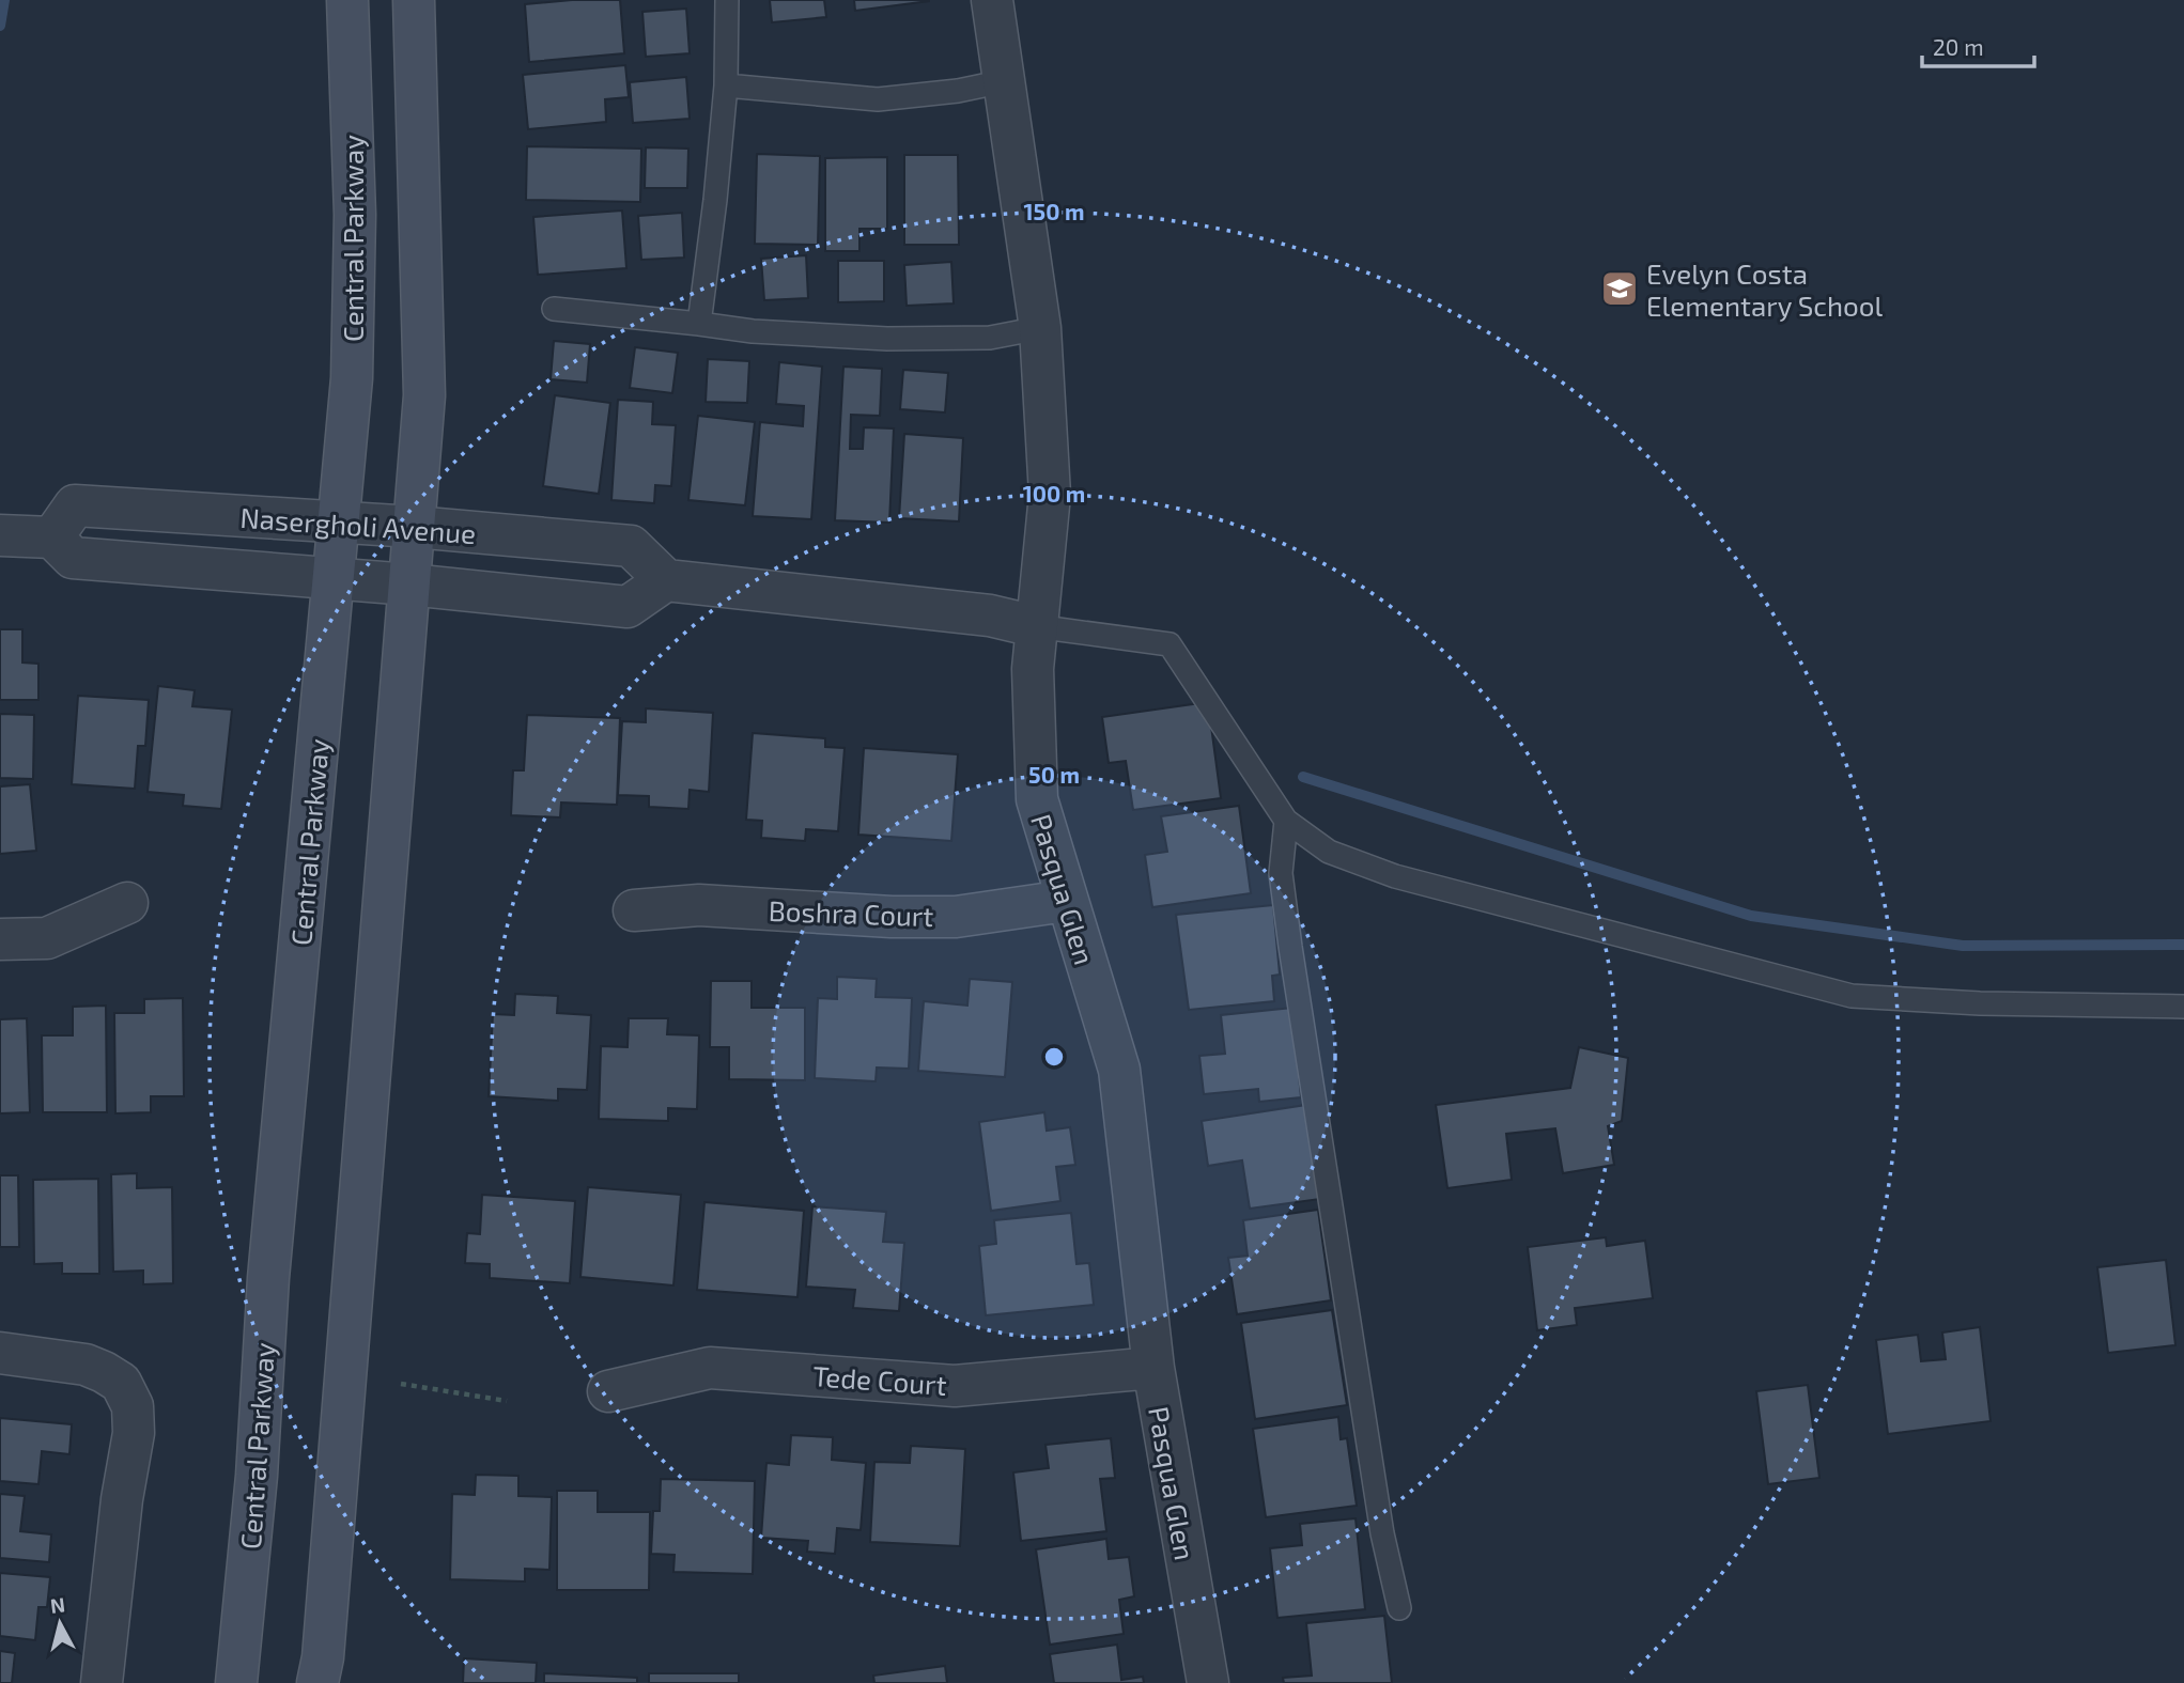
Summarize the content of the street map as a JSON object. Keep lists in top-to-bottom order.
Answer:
{
  "streets": {
    "main road": ["Central Parkway"],
    "street": [
      "Nasergholi Avenue",
      "Pasqua Glen",
      "Boshra Court",
      "Tede Court"
    ]
  },
  "crossings": [
    ["Central Parkway", "Nasergholi Avenue"],
    ["Pasqua Glen", "Boshra Court"],
    ["Pasqua Glen", "Tede Court"]
  ],
  "places": {
    "school or university": ["Evelyn Costa Elementary School"]
  },
  "scale_bar": "20 m",
  "north": "top",
  "rings": ["150 m", "100 m", "50 m"]
}
